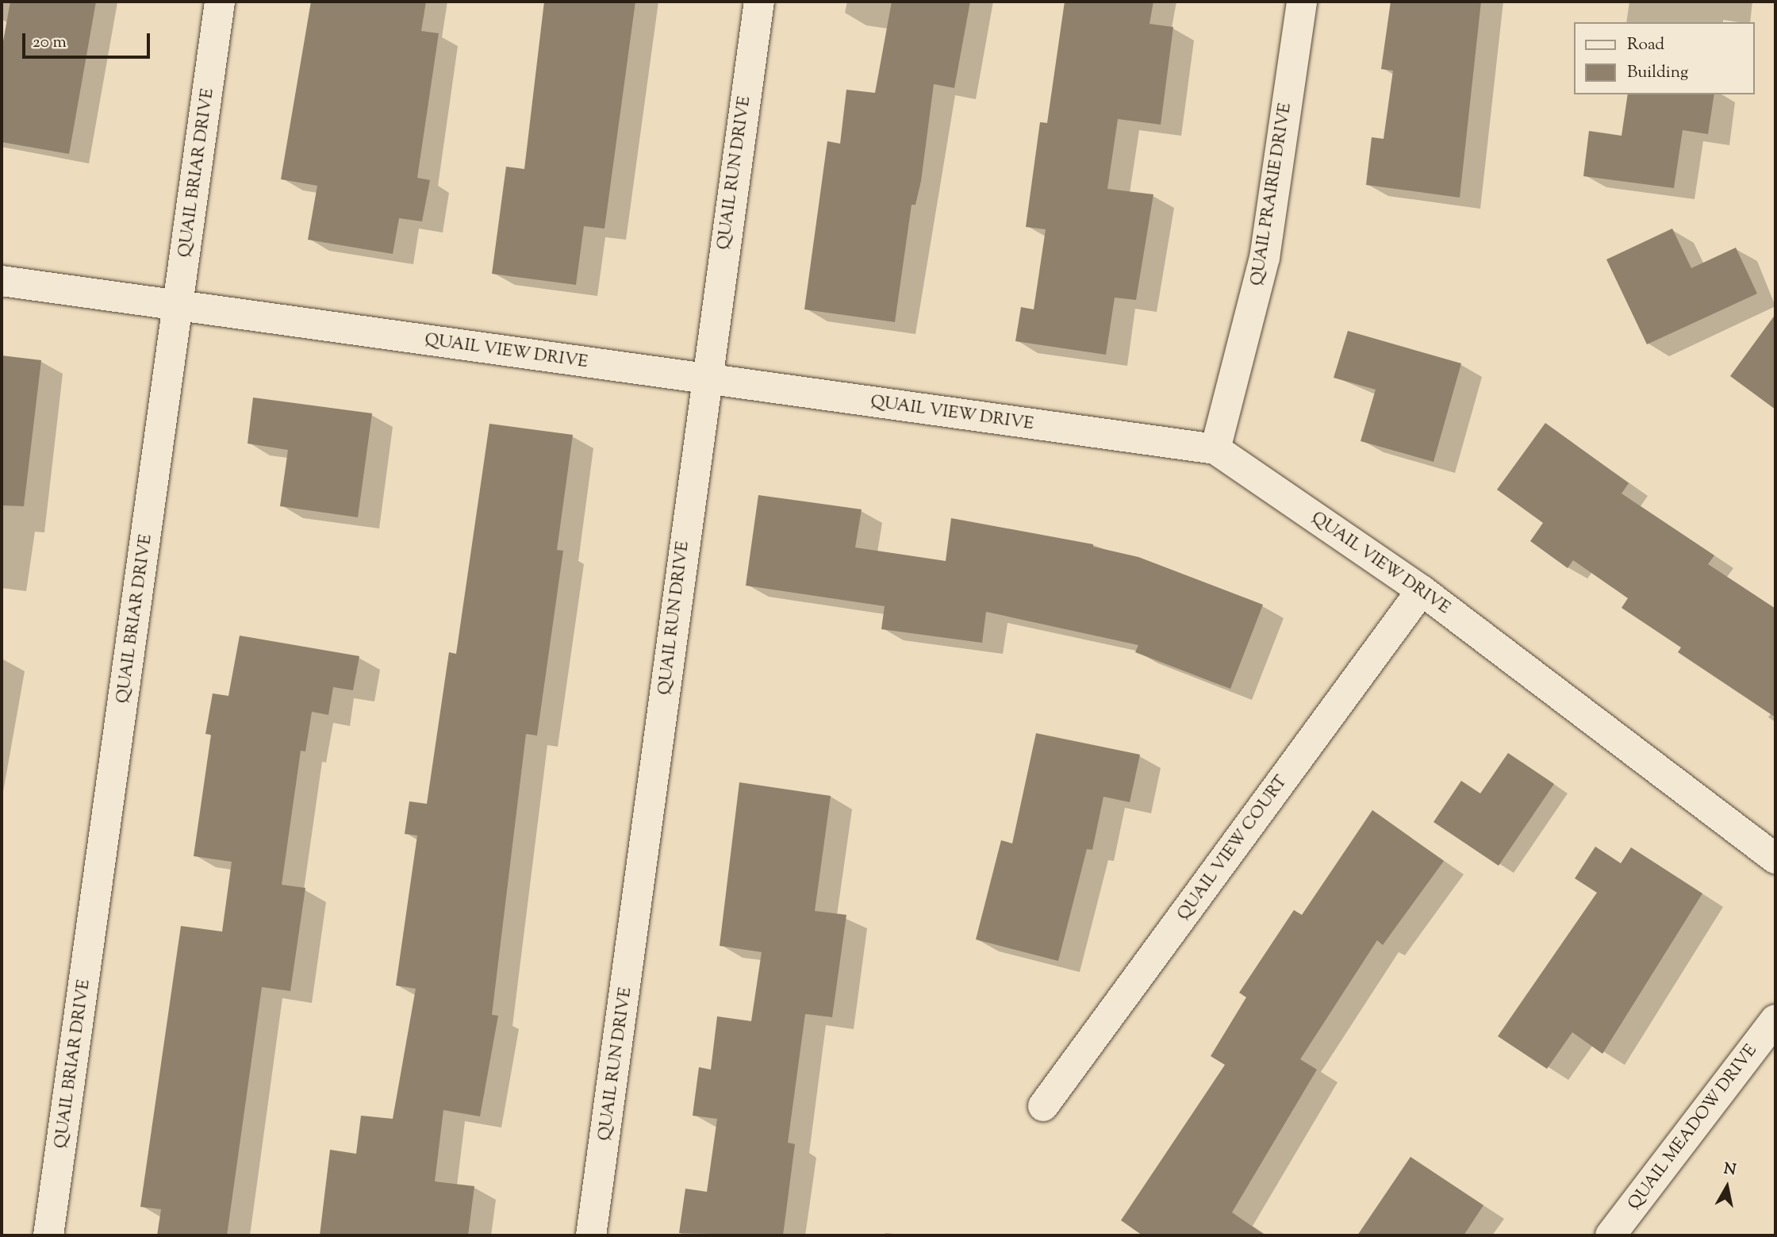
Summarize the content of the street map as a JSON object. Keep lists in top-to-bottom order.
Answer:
{
  "streets": {
    "street": [
      "QUAIL BRIAR DRIVE",
      "QUAIL RUN DRIVE",
      "QUAIL PRAIRIE DRIVE",
      "QUAIL VIEW DRIVE",
      "QUAIL VIEW COURT",
      "QUAIL MEADOW DRIVE"
    ]
  },
  "crossings": [
    ["QUAIL BRIAR DRIVE", "QUAIL VIEW DRIVE"],
    ["QUAIL RUN DRIVE", "QUAIL VIEW DRIVE"],
    ["QUAIL PRAIRIE DRIVE", "QUAIL VIEW DRIVE"],
    ["QUAIL VIEW DRIVE", "QUAIL VIEW COURT"]
  ],
  "legend": ["Road", "Building"],
  "scale_bar": "20 m",
  "north": "top"
}
